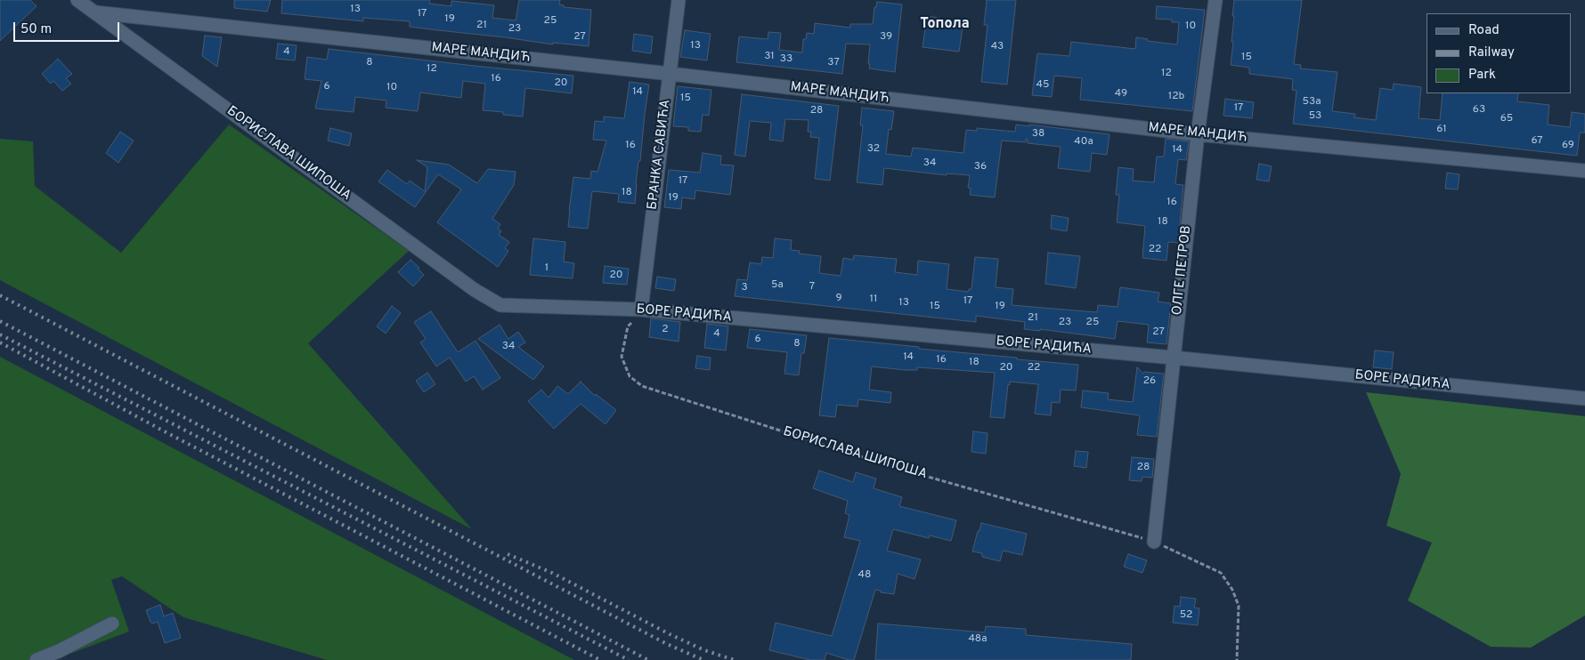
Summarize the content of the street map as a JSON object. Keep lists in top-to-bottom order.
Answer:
{
  "streets": {
    "street": [
      "МАРЕ МАНДИЋ",
      "БОРИСЛАВА ШИПОША",
      "БРАНКА САВИЋА",
      "ОЛГЕ ПЕТРОВ",
      "БОРЕ РАДИЋА"
    ]
  },
  "crossings": [
    ["МАРЕ МАНДИЋ", "БОРИСЛАВА ШИПОША"],
    ["МАРЕ МАНДИЋ", "БРАНКА САВИЋА"],
    ["МАРЕ МАНДИЋ", "ОЛГЕ ПЕТРОВ"],
    ["БОРИСЛАВА ШИПОША", "БРАНКА САВИЋА"],
    ["БОРИСЛАВА ШИПОША", "ОЛГЕ ПЕТРОВ"],
    ["БОРИСЛАВА ШИПОША", "БОРЕ РАДИЋА"],
    ["БРАНКА САВИЋА", "БОРЕ РАДИЋА"],
    ["ОЛГЕ ПЕТРОВ", "БОРЕ РАДИЋА"]
  ],
  "districts": ["Топола"],
  "house_numbers": [
    "13",
    "17",
    "19",
    "25",
    "21",
    "10",
    "23",
    "27",
    "39",
    "13",
    "43",
    "4",
    "31",
    "15",
    "33",
    "8",
    "37",
    "12",
    "12",
    "16",
    "20",
    "45",
    "6",
    "10",
    "14",
    "49",
    "12b",
    "15",
    "53a",
    "17",
    "63",
    "28",
    "53",
    "65",
    "61",
    "38",
    "67",
    "40a",
    "16",
    "69",
    "32",
    "14",
    "34",
    "36",
    "17",
    "18",
    "19",
    "16",
    "18",
    "22",
    "1",
    "20",
    "5a",
    "7",
    "3",
    "9",
    "11",
    "17",
    "13",
    "15",
    "19",
    "21",
    "23",
    "25",
    "2",
    "27",
    "4",
    "6",
    "8",
    "34",
    "14",
    "16",
    "18",
    "20",
    "22",
    "26",
    "28",
    "48",
    "52",
    "48a"
  ],
  "legend": ["Road", "Railway", "Park"],
  "scale_bar": "50 m"
}
